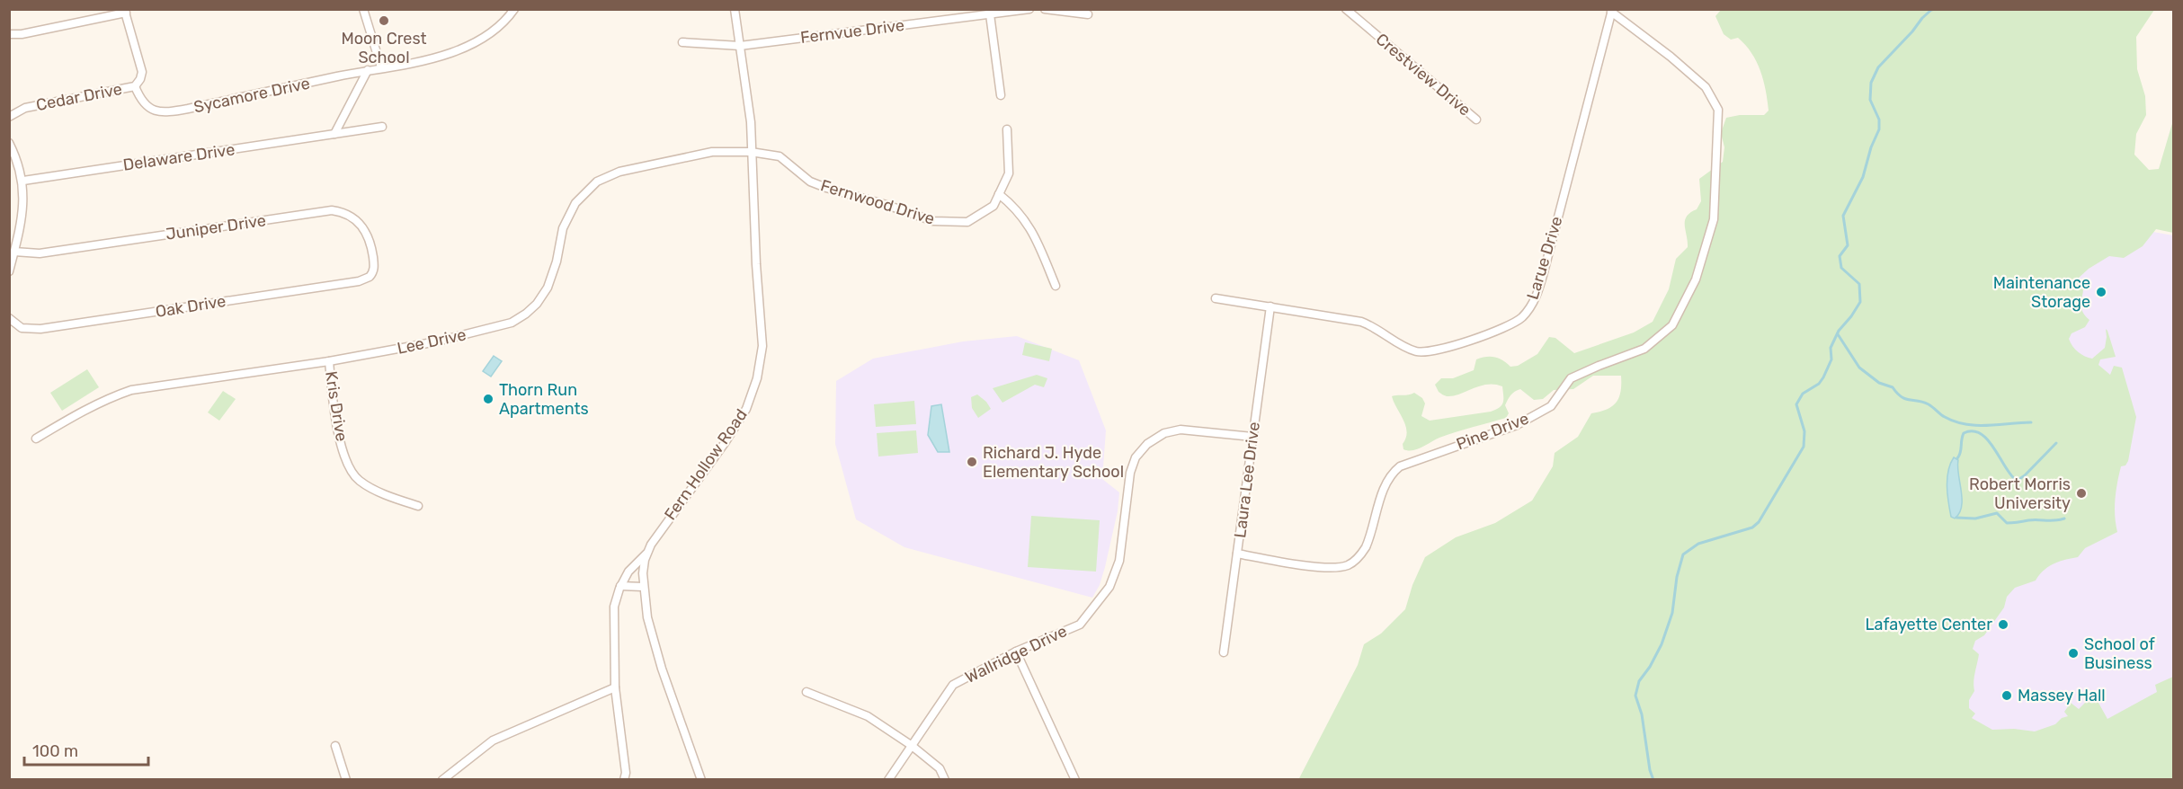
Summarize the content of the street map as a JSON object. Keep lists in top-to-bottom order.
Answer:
{
  "streets": {
    "street": [
      "Fernvue Drive",
      "Crestview Drive",
      "Sycamore Drive",
      "Cedar Drive",
      "Delaware Drive",
      "Fernwood Drive",
      "Juniper Drive",
      "Larue Drive",
      "Oak Drive",
      "Lee Drive",
      "Kris Drive",
      "Pine Drive",
      "Fern Hollow Road",
      "Laura Lee Drive",
      "Wallridge Drive"
    ]
  },
  "crossings": [
    ["Fernvue Drive", "Fern Hollow Road"],
    ["Sycamore Drive", "Cedar Drive"],
    ["Fernwood Drive", "Lee Drive"],
    ["Fernwood Drive", "Fern Hollow Road"],
    ["Juniper Drive", "Oak Drive"],
    ["Larue Drive", "Pine Drive"],
    ["Larue Drive", "Laura Lee Drive"],
    ["Lee Drive", "Kris Drive"],
    ["Lee Drive", "Fern Hollow Road"],
    ["Pine Drive", "Laura Lee Drive"],
    ["Laura Lee Drive", "Wallridge Drive"]
  ],
  "places": [
    "Moon Crest School",
    "Maintenance Storage",
    "Thorn Run Apartments",
    "Richard J. Hyde Elementary School",
    "Robert Morris University",
    "Lafayette Center",
    "School of Business",
    "Massey Hall"
  ],
  "scale_bar": "100 m"
}
